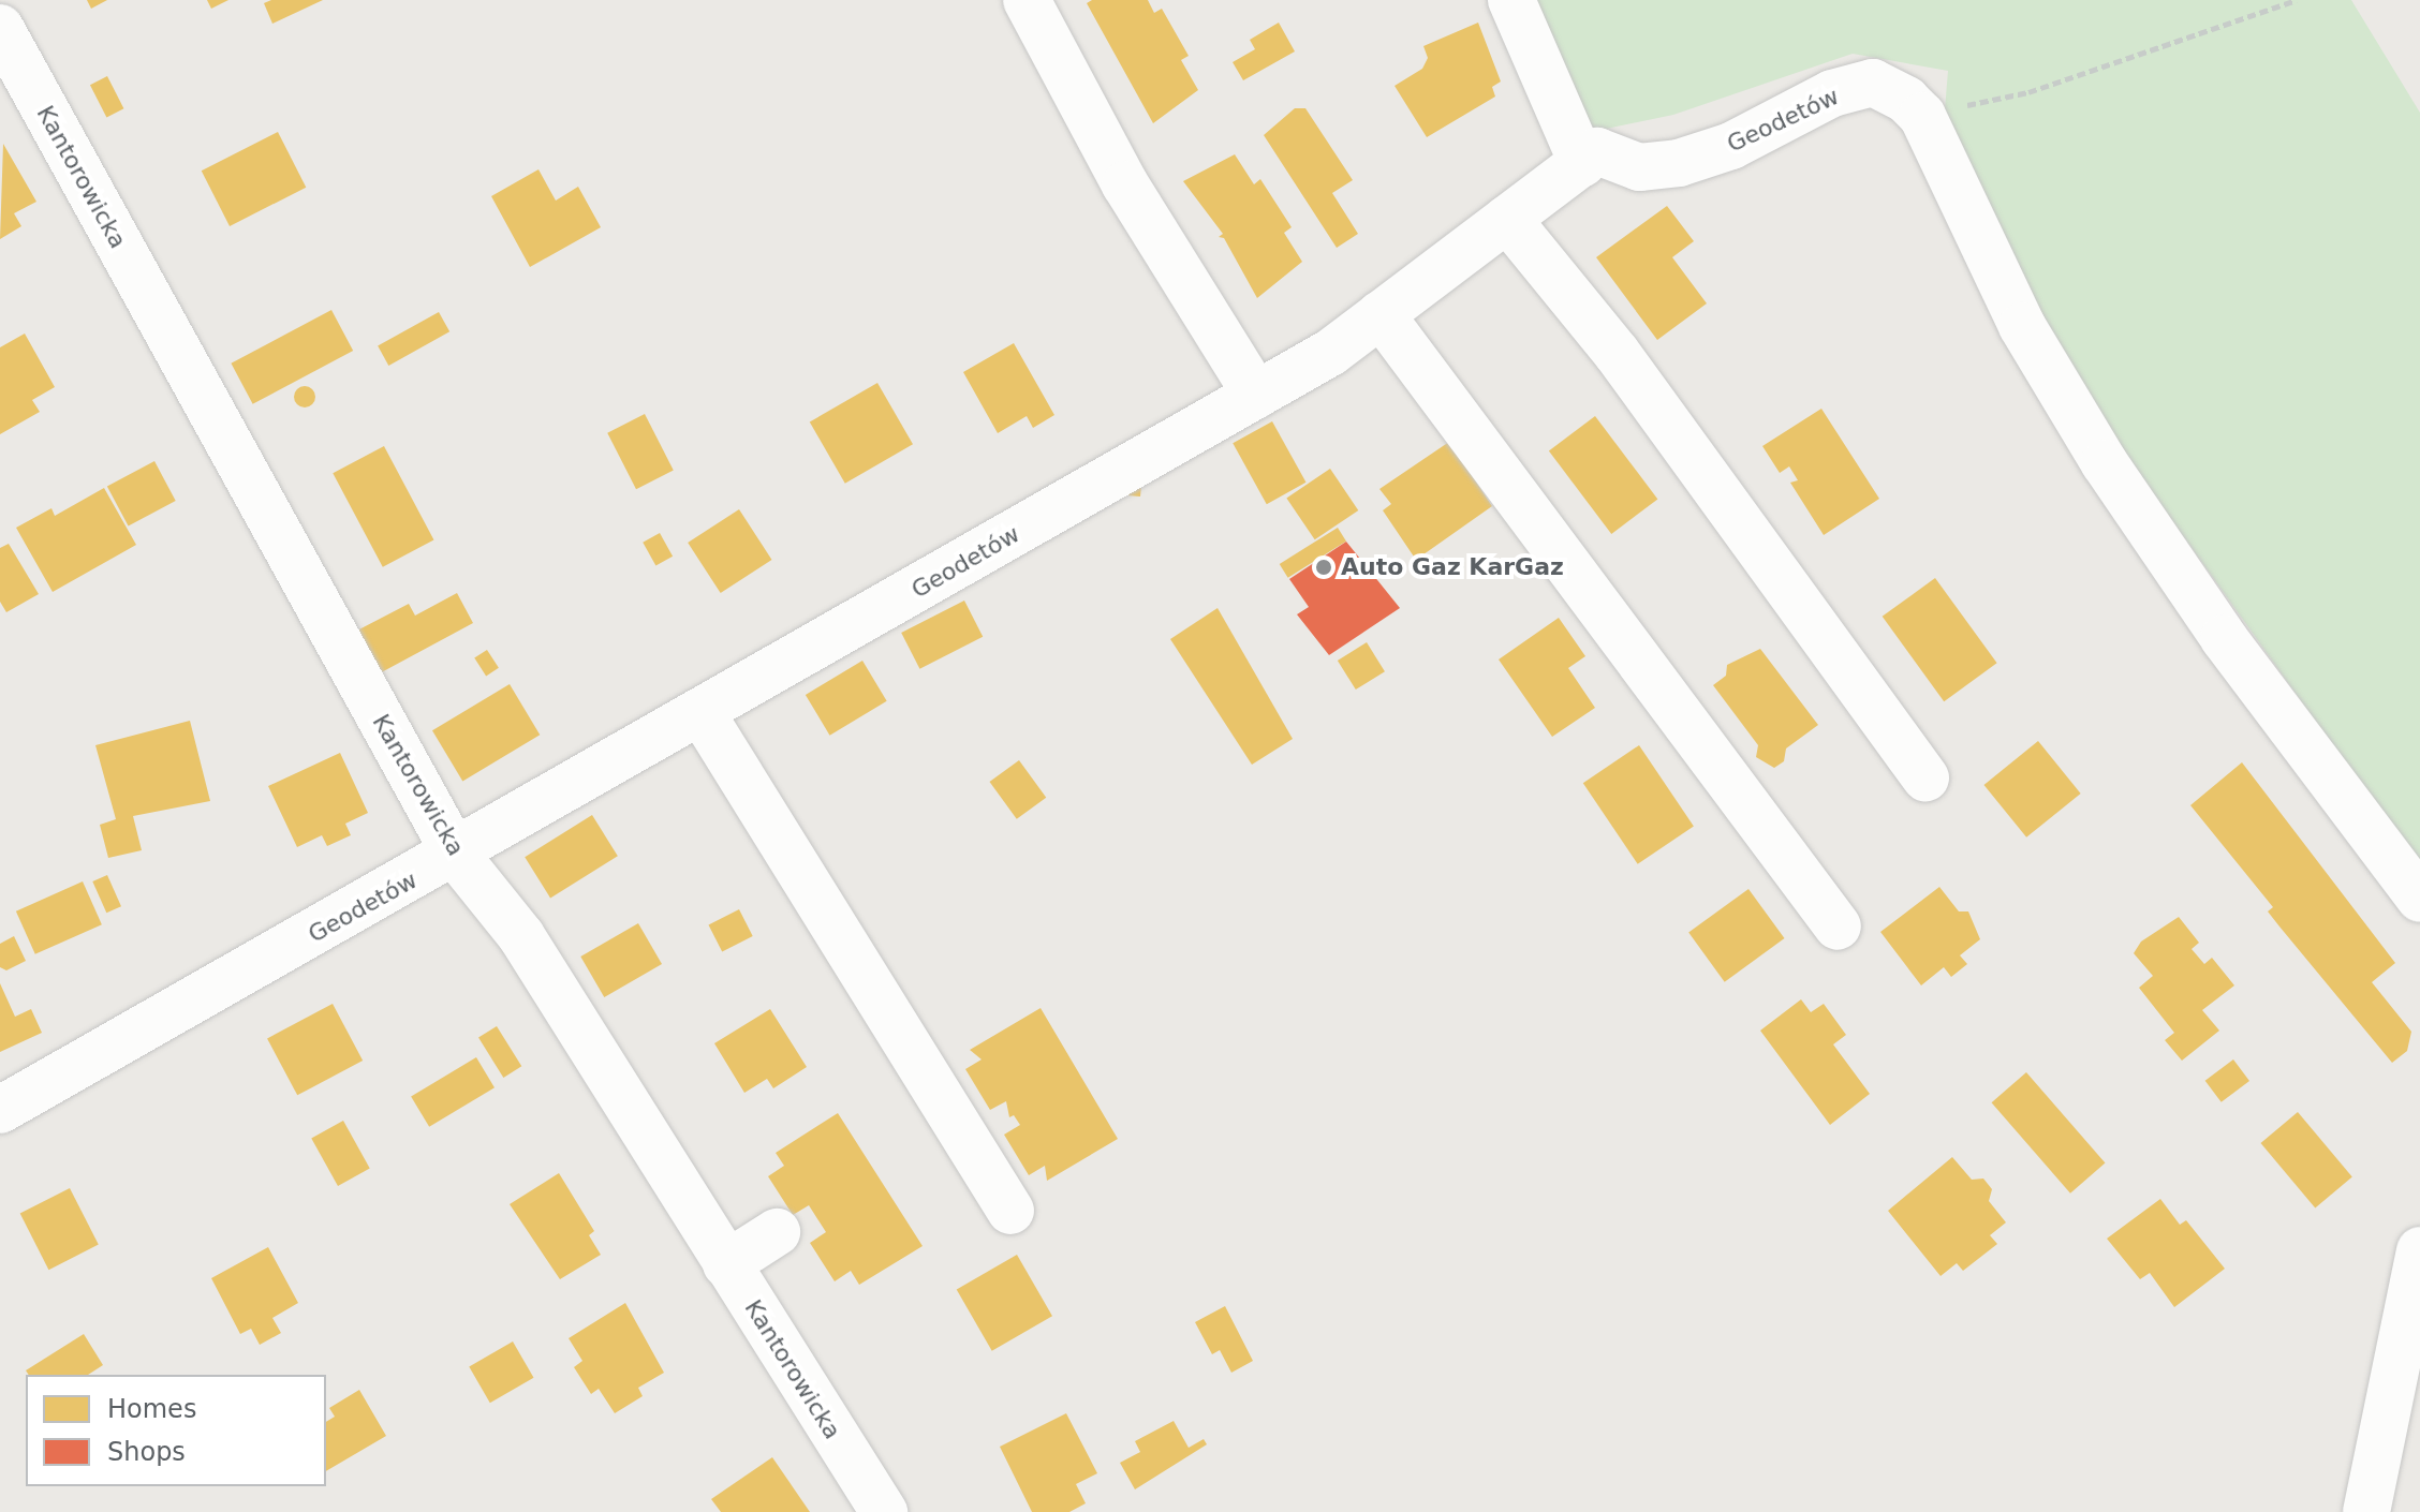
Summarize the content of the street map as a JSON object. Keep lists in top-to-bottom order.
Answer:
{
  "streets": {
    "street": ["Geodetów", "Kantorowicka"]
  },
  "crossings": [
    ["Geodetów", "Kantorowicka"]
  ],
  "places": ["Auto Gaz KarGaz"],
  "legend": ["Homes", "Shops"]
}
